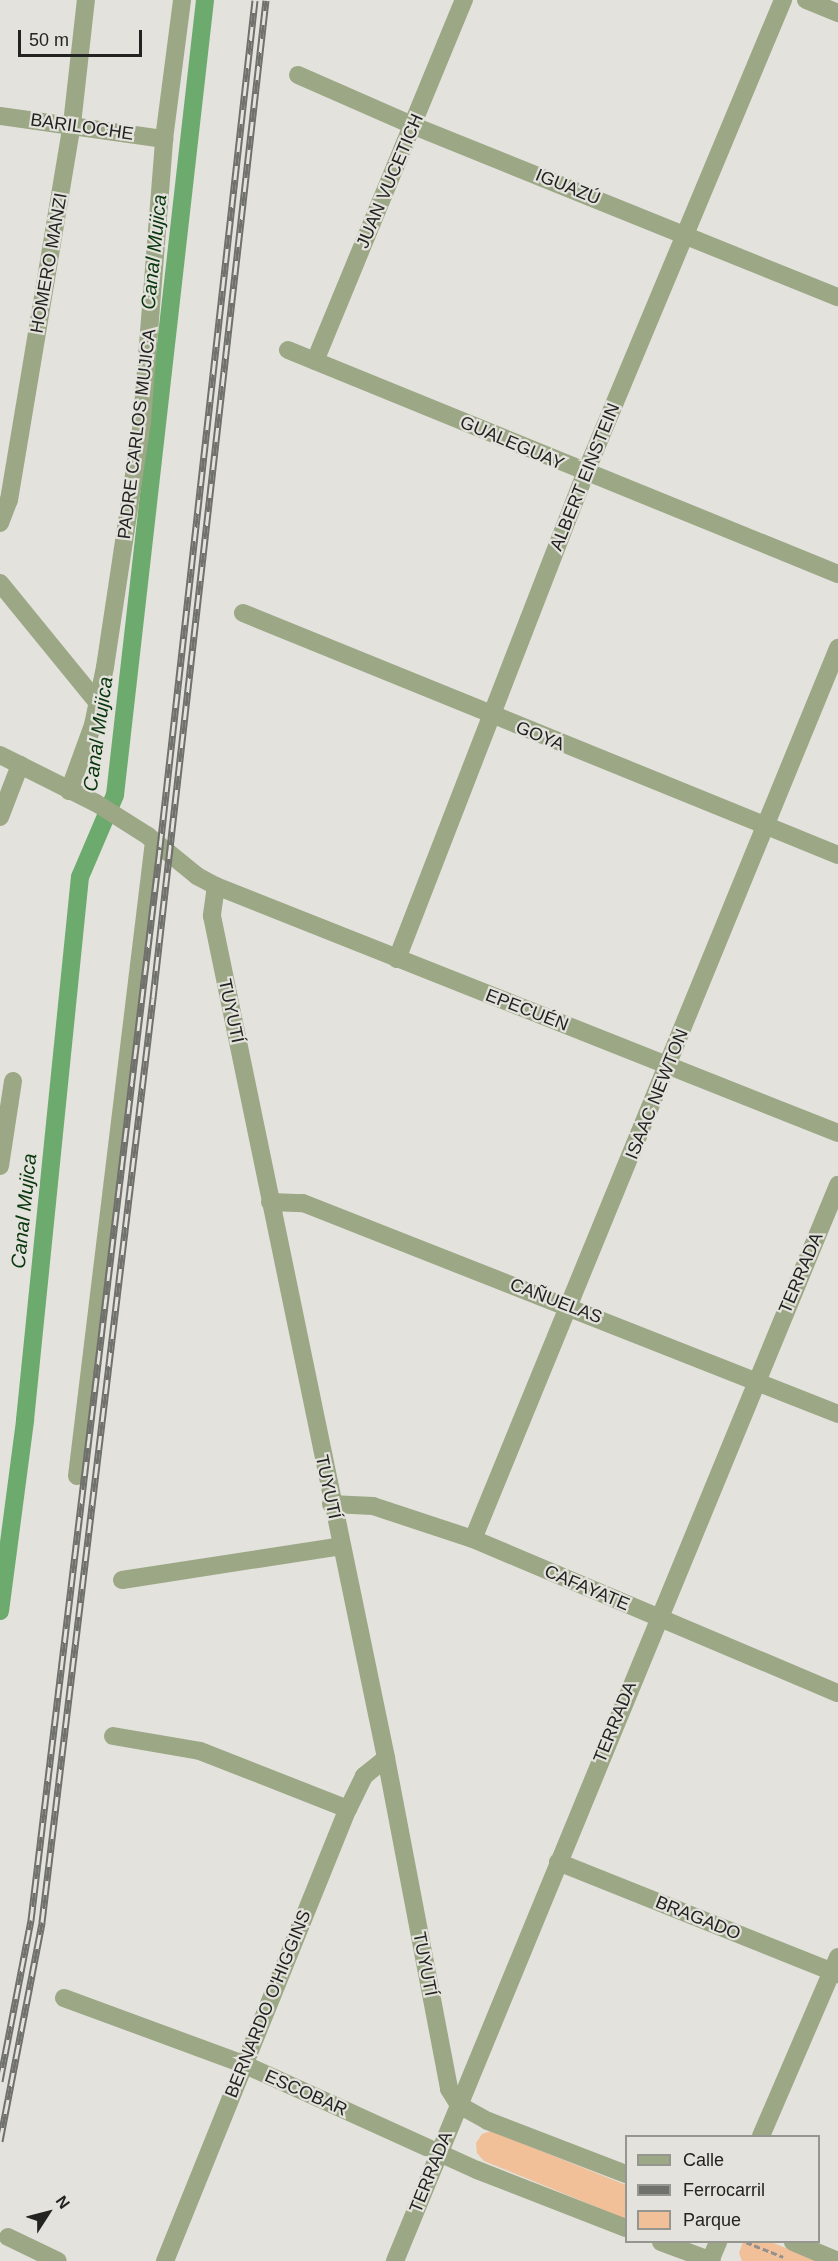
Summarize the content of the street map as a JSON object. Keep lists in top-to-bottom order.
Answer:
{
  "streets": {
    "street": [
      "BARILOCHE",
      "JUAN VUCETICH",
      "IGUAZÚ",
      "HOMERO MANZI",
      "PADRE CARLOS MUJICA",
      "GUALEGUAY",
      "ALBERT EINSTEIN",
      "GOYA",
      "EPECUÉN",
      "TUYUTÍ",
      "ISAAC NEWTON",
      "TERRADA",
      "CAÑUELAS",
      "CAFAYATE",
      "BRAGADO",
      "BERNARDO O'HIGGINS",
      "ESCOBAR"
    ]
  },
  "crossings": [
    ["BARILOCHE", "HOMERO MANZI"],
    ["BARILOCHE", "PADRE CARLOS MUJICA"],
    ["JUAN VUCETICH", "IGUAZÚ"],
    ["JUAN VUCETICH", "GUALEGUAY"],
    ["IGUAZÚ", "ALBERT EINSTEIN"],
    ["PADRE CARLOS MUJICA", "EPECUÉN"],
    ["GUALEGUAY", "ALBERT EINSTEIN"],
    ["ALBERT EINSTEIN", "GOYA"],
    ["ALBERT EINSTEIN", "EPECUÉN"],
    ["GOYA", "ISAAC NEWTON"],
    ["EPECUÉN", "TUYUTÍ"],
    ["EPECUÉN", "ISAAC NEWTON"],
    ["TUYUTÍ", "CAÑUELAS"],
    ["TUYUTÍ", "CAFAYATE"],
    ["TUYUTÍ", "BERNARDO O'HIGGINS"],
    ["TUYUTÍ", "ESCOBAR"],
    ["ISAAC NEWTON", "CAÑUELAS"],
    ["ISAAC NEWTON", "CAFAYATE"],
    ["TERRADA", "CAÑUELAS"],
    ["TERRADA", "CAFAYATE"],
    ["TERRADA", "BRAGADO"],
    ["TERRADA", "ESCOBAR"],
    ["BERNARDO O'HIGGINS", "ESCOBAR"]
  ],
  "water": ["Canal Mujica"],
  "legend": ["Calle", "Ferrocarril", "Parque"],
  "scale_bar": "50 m",
  "north": "top right"
}
